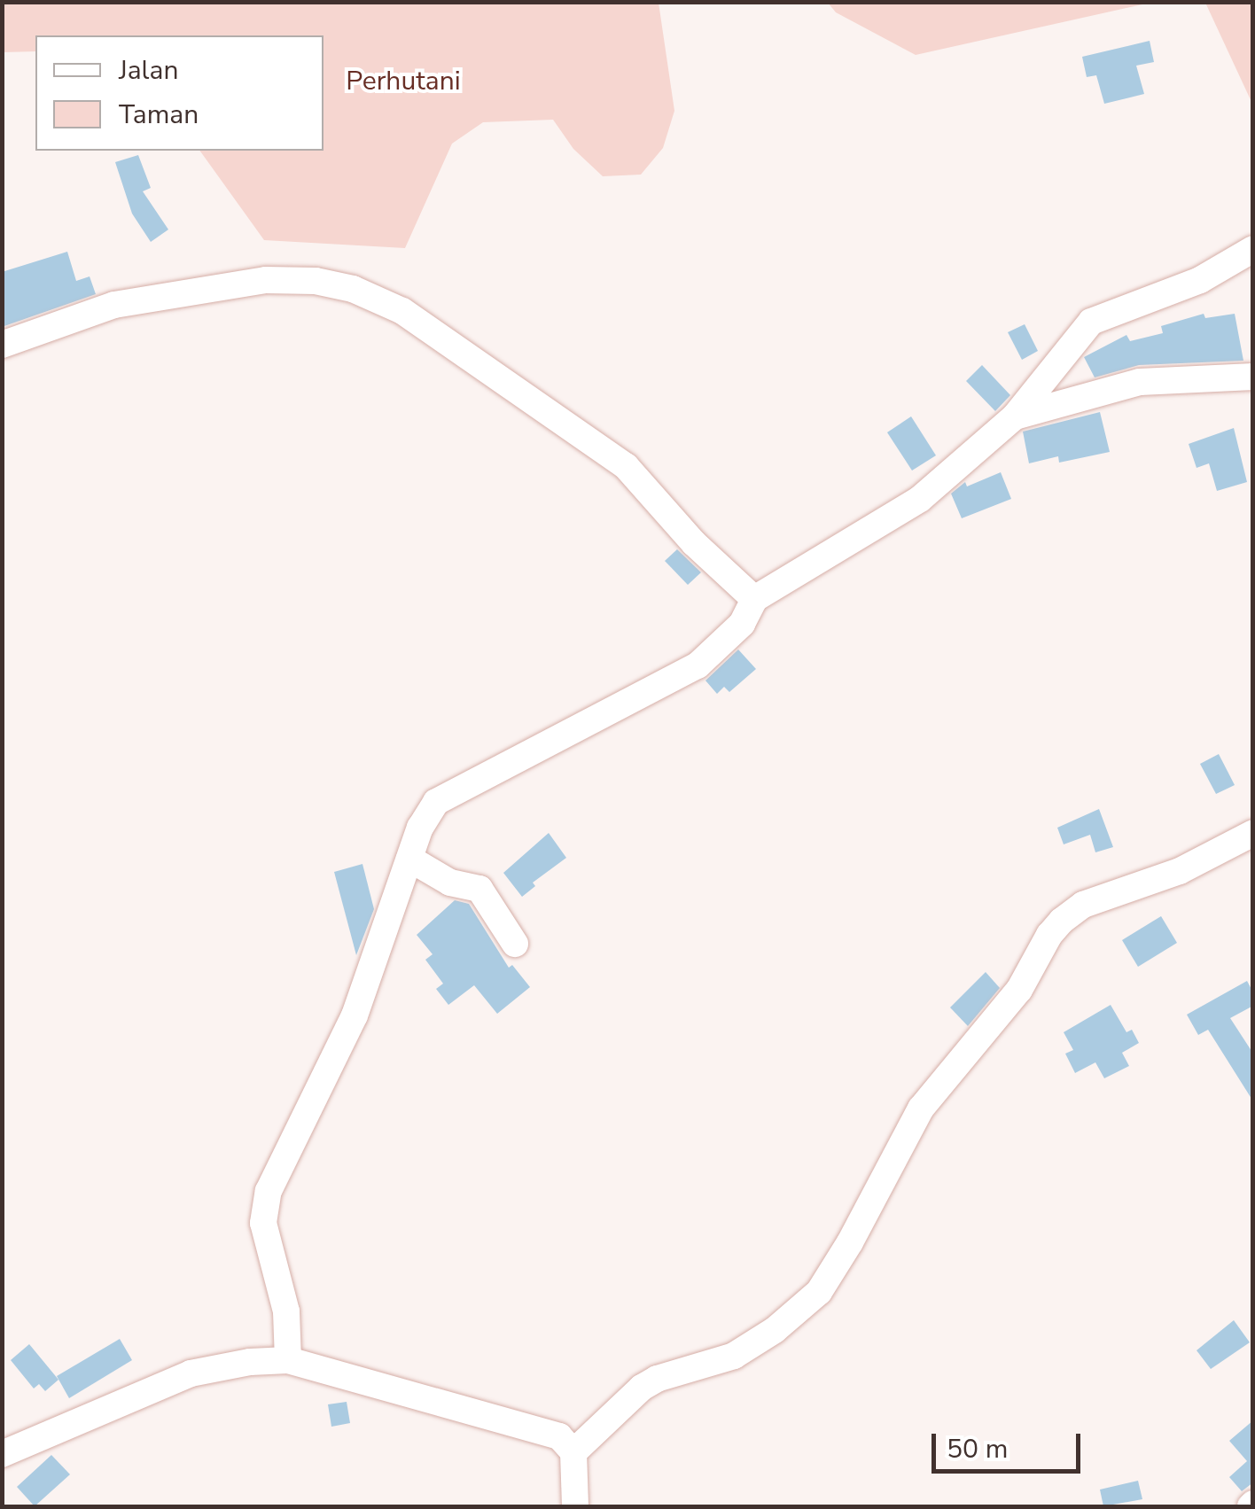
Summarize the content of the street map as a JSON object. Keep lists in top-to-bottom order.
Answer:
{
  "parks": ["Perhutani"],
  "legend": ["Jalan", "Taman"],
  "scale_bar": "50 m"
}
